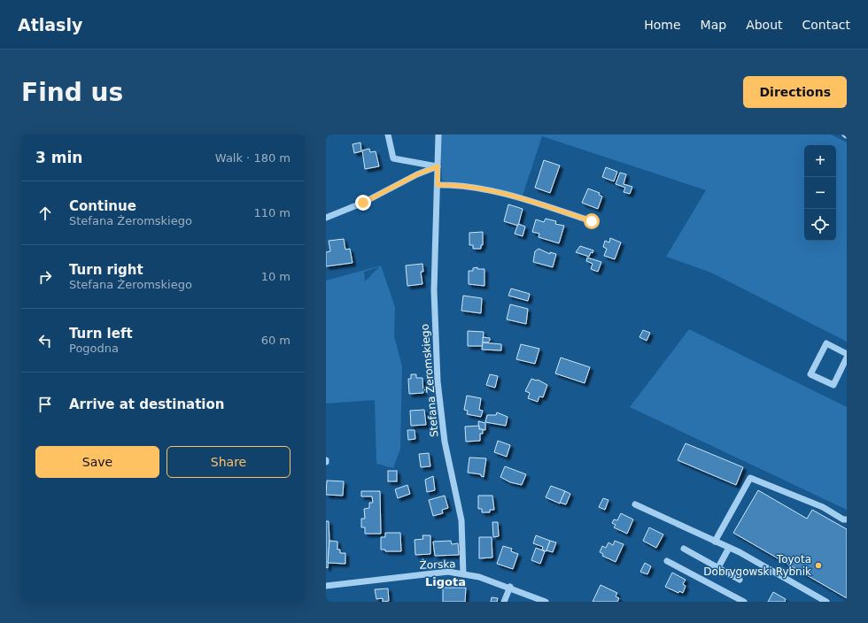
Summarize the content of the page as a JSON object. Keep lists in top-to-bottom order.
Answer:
{
  "streets": {
    "street": ["Stefana Żeromskiego", "Żorska"]
  },
  "crossings": [
    ["Stefana Żeromskiego", "Żorska"]
  ],
  "districts": ["Ligota"],
  "places": ["Toyota Dobrygowski Rybnik"],
  "page": {
    "header": "Atlasly",
    "nav": [
      "Home",
      "Map",
      "About",
      "Contact"
    ],
    "buttons": [
      "Directions",
      ["Save", "Share"]
    ],
    "title": "Find us",
    "heading": ["3 min", "Walk · 180 m"],
    "map_buttons": ["+", "−"],
    "list": [
      ["Continue", "Stefana Żeromskiego", "110 m"],
      ["Turn right", "Stefana Żeromskiego", "10 m"],
      ["Turn left", "Pogodna", "60 m"],
      "Arrive at destination"
    ]
  }
}
